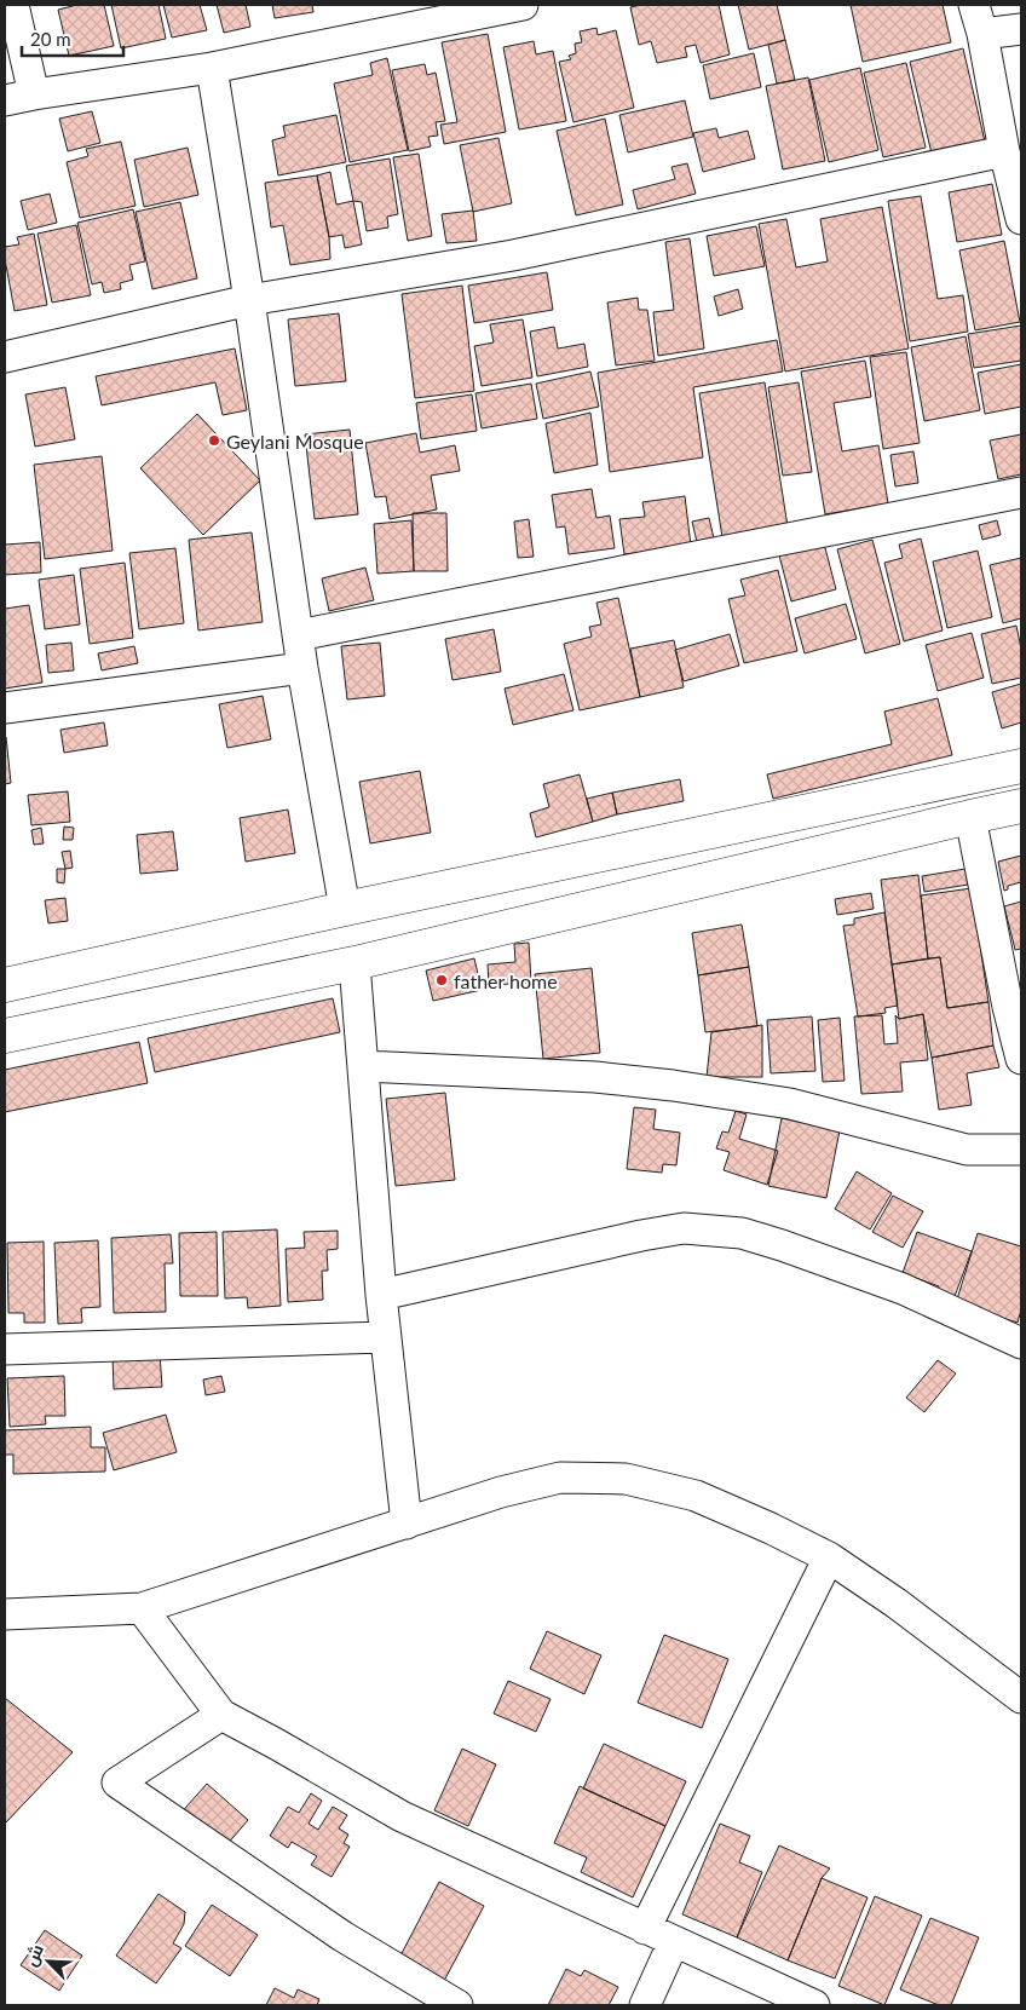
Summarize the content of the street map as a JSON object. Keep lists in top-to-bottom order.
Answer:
{
  "places": ["Geylani Mosque", "father home"],
  "scale_bar": "20 m",
  "north": "top left"
}
